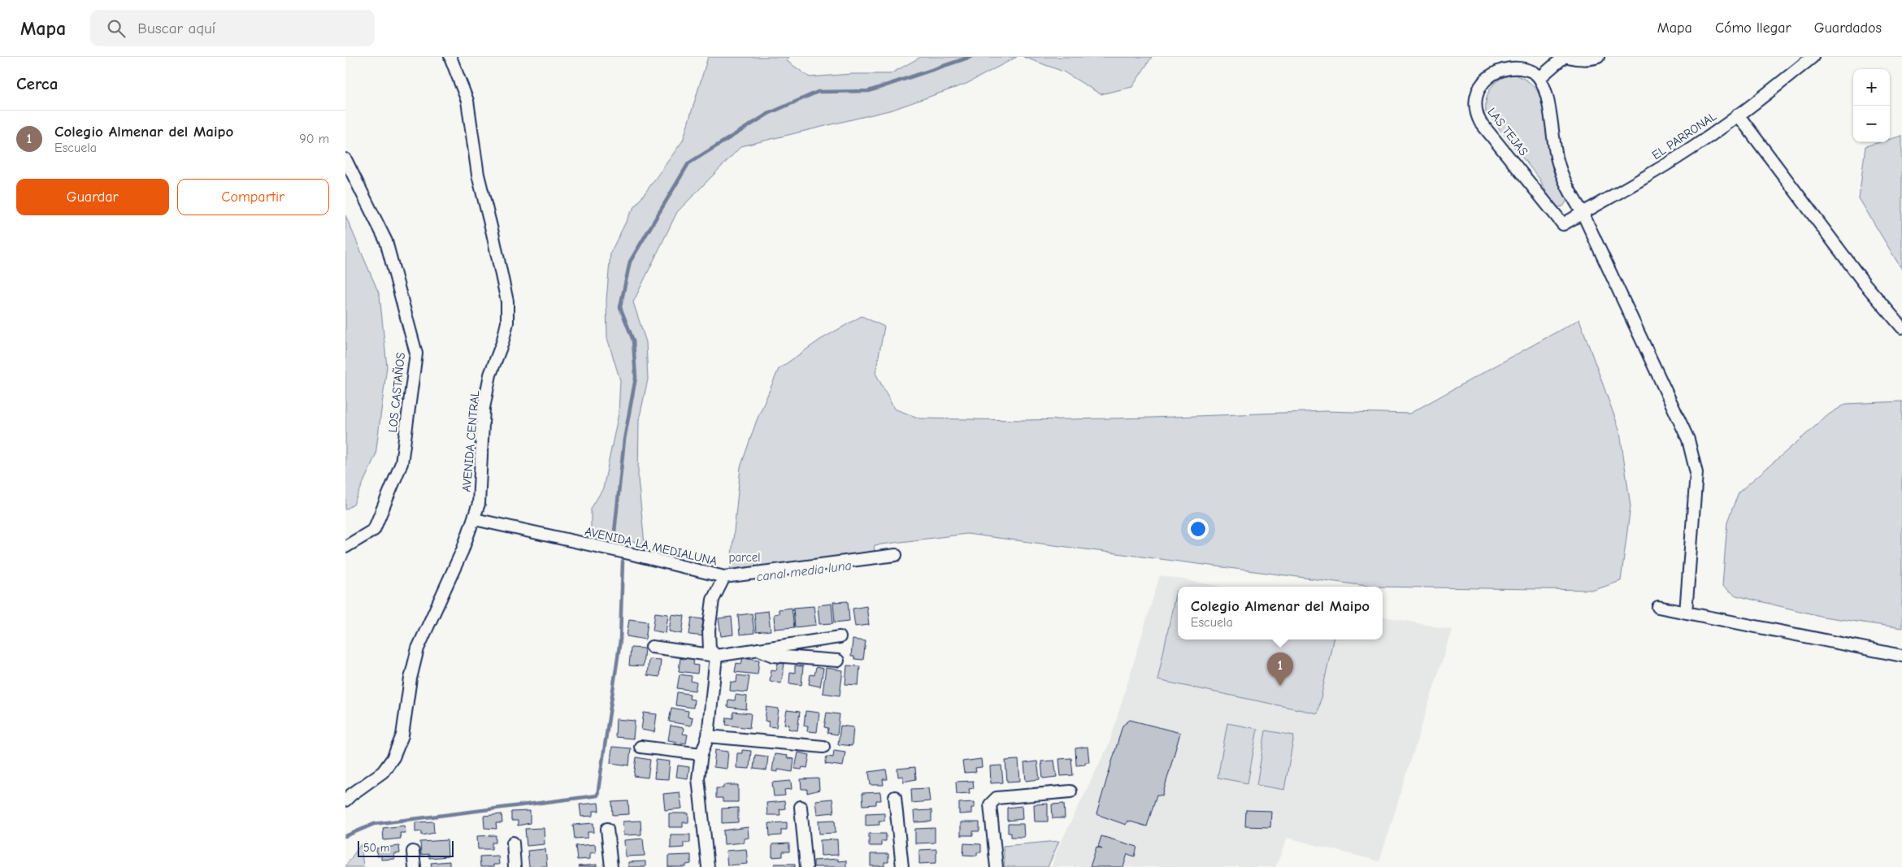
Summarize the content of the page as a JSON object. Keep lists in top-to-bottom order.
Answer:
{
  "streets": {
    "street": [
      "LAS TEJAS",
      "EL PARRONAL",
      "LOS CASTAÑOS",
      "AVENIDA CENTRAL",
      "AVENIDA LA MEDIALUNA"
    ]
  },
  "crossings": [
    ["LAS TEJAS", "EL PARRONAL"],
    ["AVENIDA CENTRAL", "AVENIDA LA MEDIALUNA"]
  ],
  "water": ["canal media luna"],
  "parks": ["parcel"],
  "scale_bar": "50 m",
  "page": {
    "header": "Mapa",
    "search": "Buscar aquí",
    "nav": ["Mapa", "Cómo llegar", "Guardados"],
    "heading": "Cerca",
    "map_buttons": ["+", "−"],
    "list": [
      {
        "mark": "1",
        "name": "Colegio Almenar del Maipo",
        "note": "Escuela",
        "value": "90 m"
      }
    ],
    "buttons": ["Guardar", "Compartir"],
    "popup": ["Colegio Almenar del Maipo", "Escuela"],
    "pins": "1",
    "scale": "50 m"
  }
}
